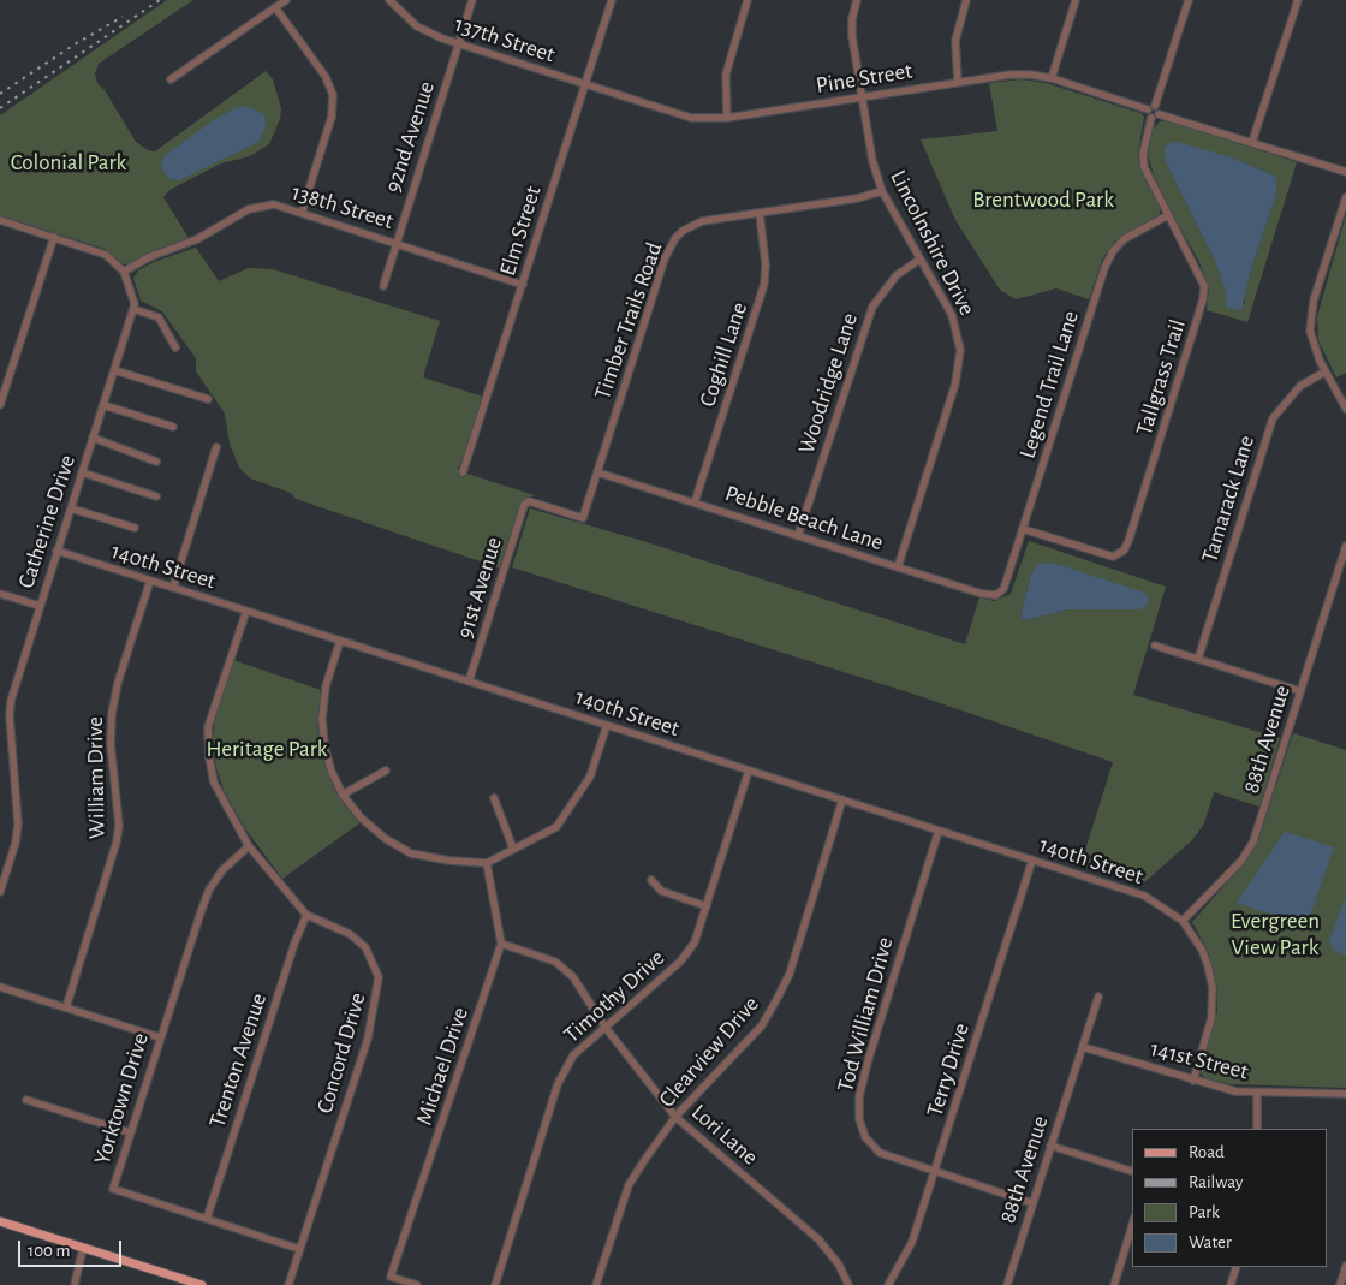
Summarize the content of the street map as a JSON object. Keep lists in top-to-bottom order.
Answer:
{
  "streets": {
    "street": [
      "137th Street",
      "Pine Street",
      "92nd Avenue",
      "138th Street",
      "Elm Street",
      "Lincolnshire Drive",
      "Timber Trails Road",
      "Coghill Lane",
      "Tallgrass Trail",
      "Woodridge Lane",
      "Legend Trail Lane",
      "Tamarack Lane",
      "Pebble Beach Lane",
      "Catherine Drive",
      "140th Street",
      "91st Avenue",
      "88th Avenue",
      "William Drive",
      "Timothy Drive",
      "Tod William Drive",
      "Clearview Drive",
      "Concord Drive",
      "Trenton Avenue",
      "141st Street",
      "Michael Drive",
      "Terry Drive",
      "Yorktown Drive",
      "Lori Lane"
    ]
  },
  "crossings": [
    ["137th Street", "Pine Street"],
    ["137th Street", "92nd Avenue"],
    ["137th Street", "Elm Street"],
    ["Pine Street", "Elm Street"],
    ["Pine Street", "Lincolnshire Drive"],
    ["92nd Avenue", "138th Street"],
    ["138th Street", "Elm Street"],
    ["Lincolnshire Drive", "Timber Trails Road"],
    ["Lincolnshire Drive", "Woodridge Lane"],
    ["Lincolnshire Drive", "Pebble Beach Lane"],
    ["Timber Trails Road", "Coghill Lane"],
    ["Timber Trails Road", "Pebble Beach Lane"],
    ["Timber Trails Road", "91st Avenue"],
    ["Coghill Lane", "Pebble Beach Lane"],
    ["Tallgrass Trail", "Legend Trail Lane"],
    ["Woodridge Lane", "Pebble Beach Lane"],
    ["Legend Trail Lane", "Pebble Beach Lane"],
    ["Catherine Drive", "140th Street"],
    ["140th Street", "91st Avenue"],
    ["140th Street", "88th Avenue"],
    ["140th Street", "William Drive"],
    ["140th Street", "Timothy Drive"],
    ["140th Street", "Tod William Drive"],
    ["140th Street", "Clearview Drive"],
    ["140th Street", "Concord Drive"],
    ["140th Street", "Terry Drive"],
    ["88th Avenue", "Tod William Drive"],
    ["88th Avenue", "141st Street"],
    ["Timothy Drive", "Lori Lane"],
    ["Tod William Drive", "Terry Drive"],
    ["Clearview Drive", "Lori Lane"],
    ["Concord Drive", "Trenton Avenue"],
    ["Concord Drive", "Yorktown Drive"],
    ["Trenton Avenue", "Yorktown Drive"],
    ["Michael Drive", "Lori Lane"]
  ],
  "parks": [
    "Colonial Park",
    "Brentwood Park",
    "Heritage Park",
    "Evergreen View Park"
  ],
  "legend": [
    "Road",
    "Railway",
    "Park",
    "Water"
  ],
  "scale_bar": "100 m"
}
